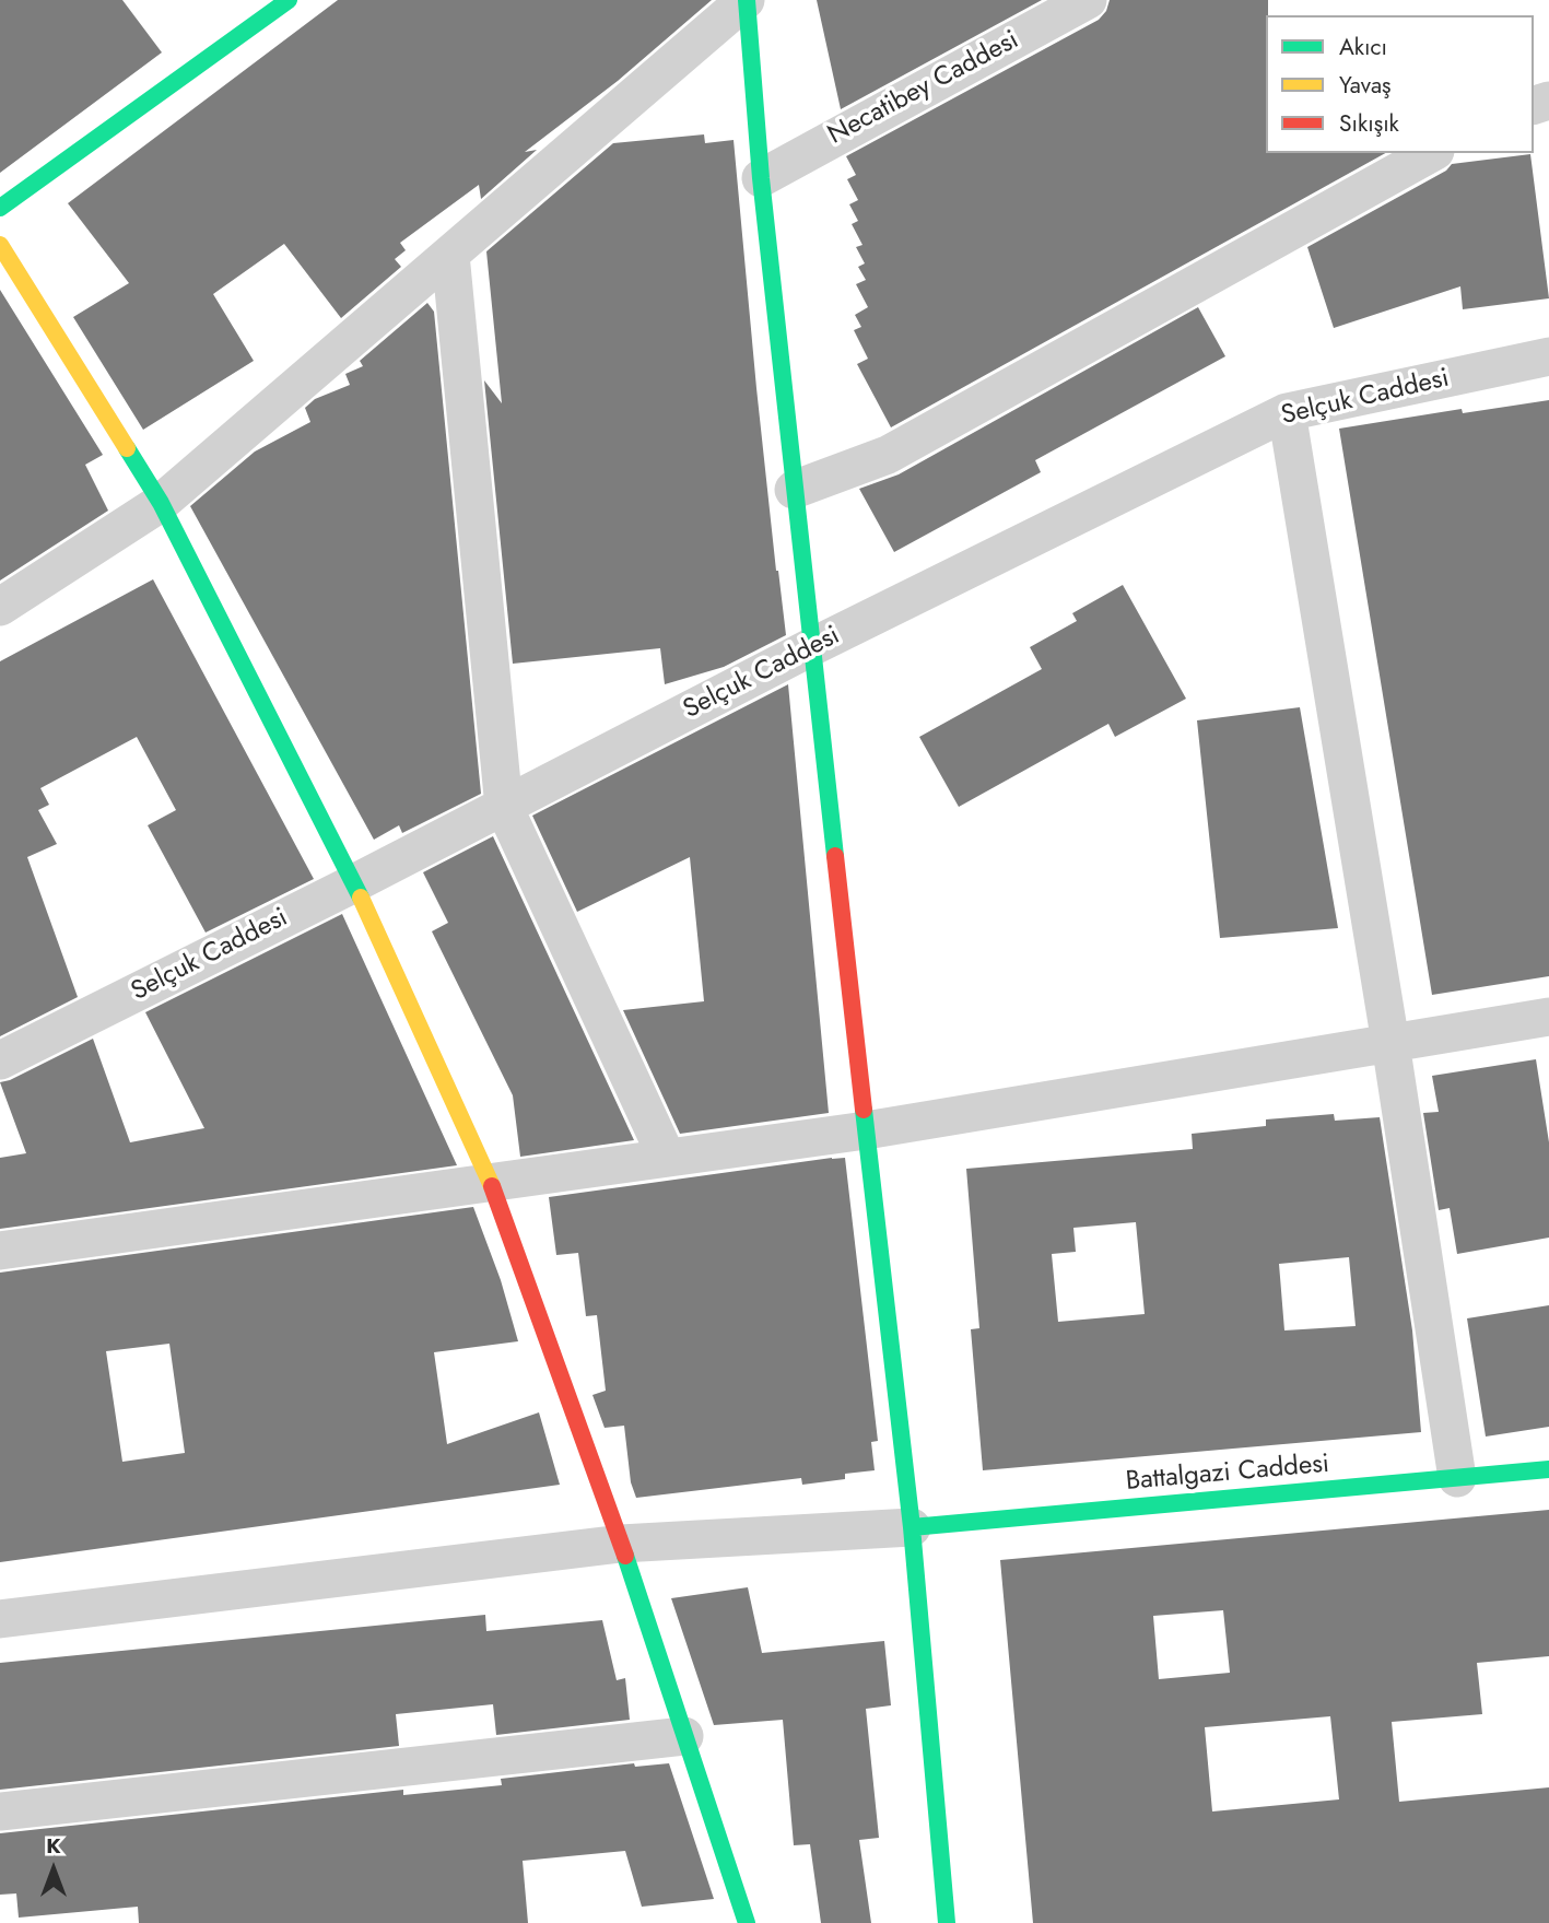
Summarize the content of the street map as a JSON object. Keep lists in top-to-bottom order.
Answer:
{
  "streets": {
    "street": ["Necatibey Caddesi", "Selçuk Caddesi", "Battalgazi Caddesi"]
  },
  "legend": ["Akıcı", "Yavaş", "Sıkışık"],
  "north": "top"
}
